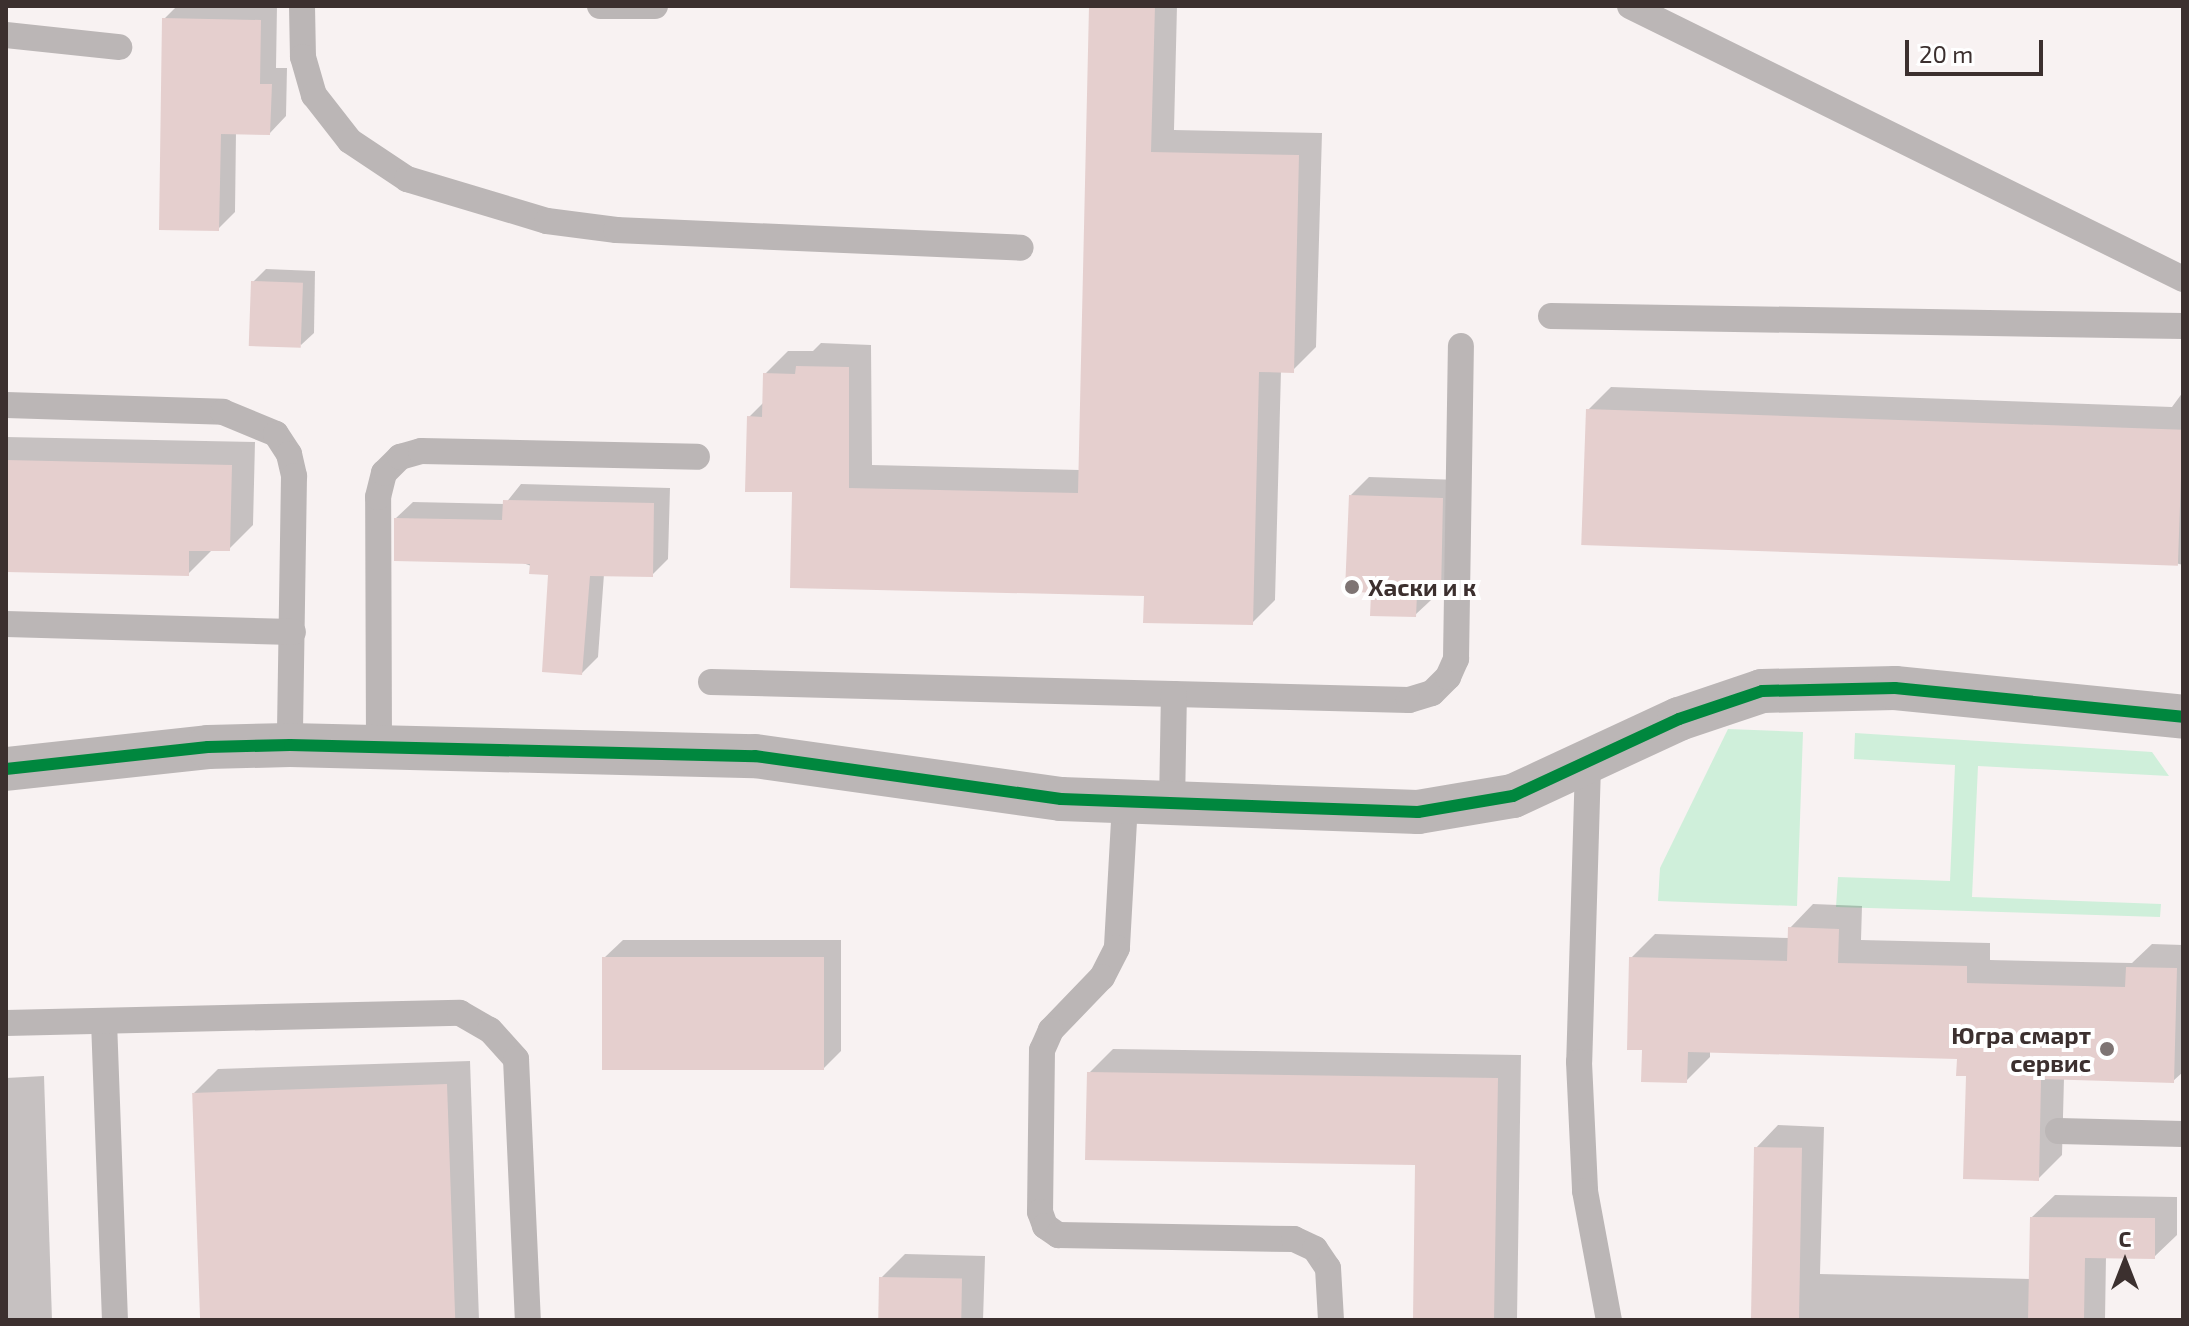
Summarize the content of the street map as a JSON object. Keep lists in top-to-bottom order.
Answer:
{
  "places": ["Хаски и к", "Югра смарт сервис"],
  "scale_bar": "20 m",
  "north": "top"
}
